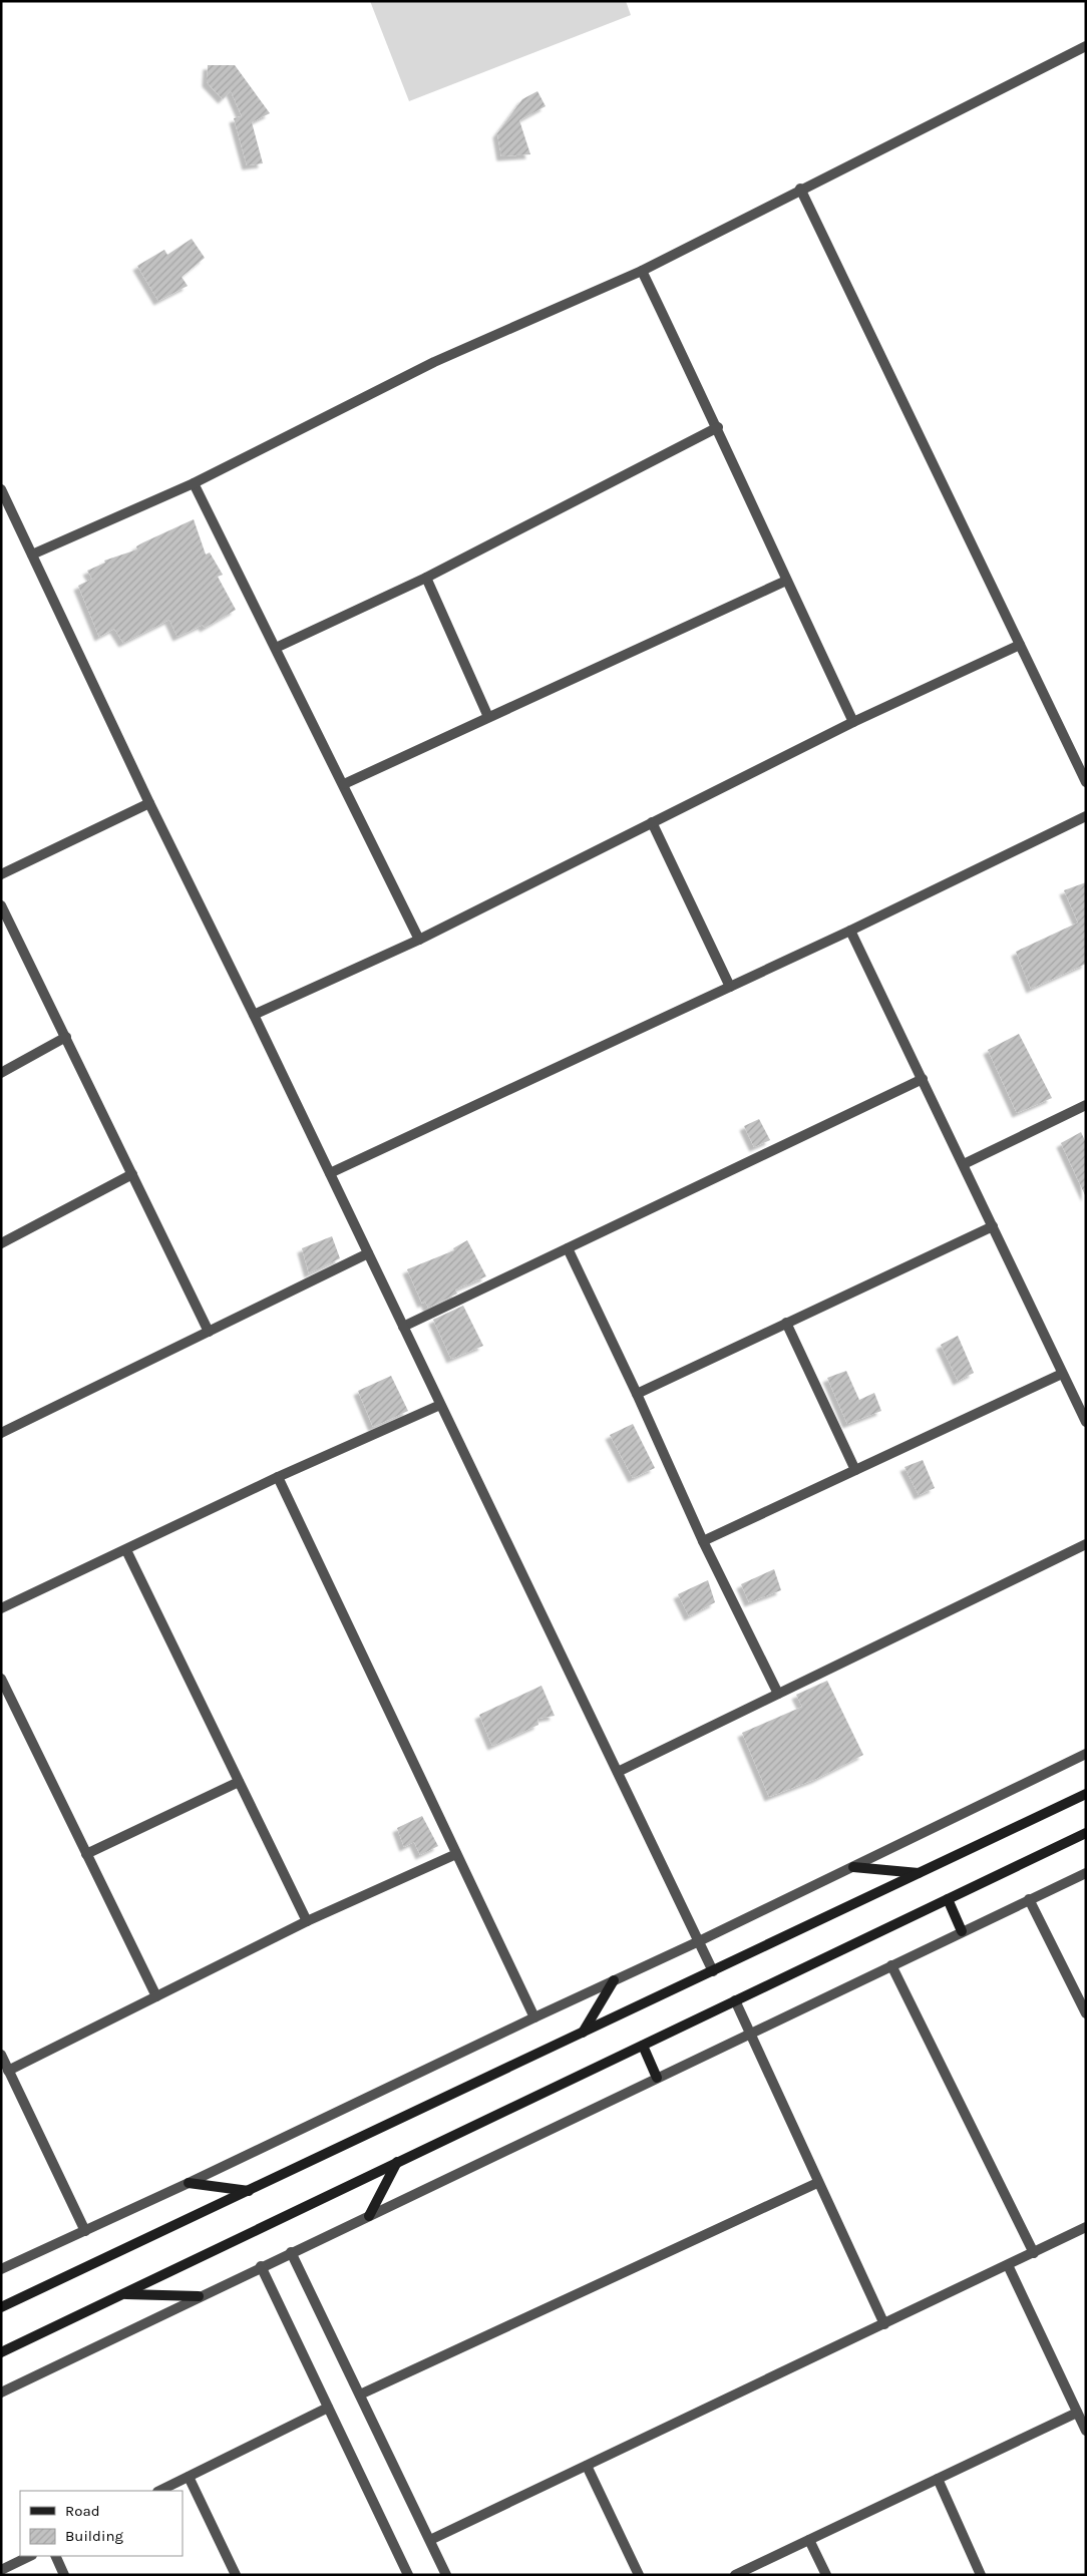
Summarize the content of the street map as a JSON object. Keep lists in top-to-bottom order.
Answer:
{
  "legend": ["Road", "Building"]
}
